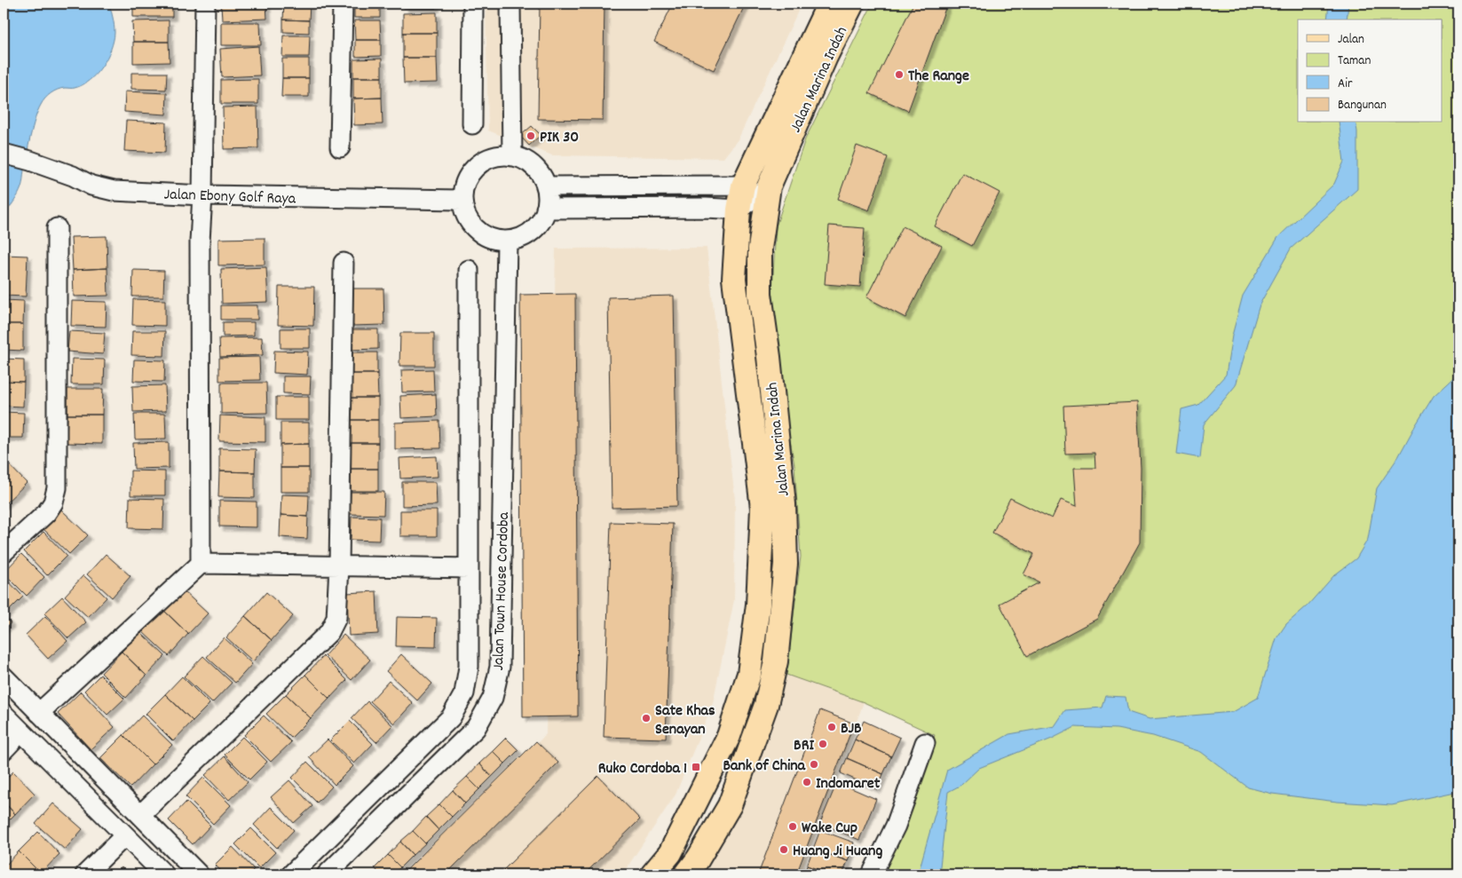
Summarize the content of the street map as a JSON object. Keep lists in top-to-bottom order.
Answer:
{
  "streets": {
    "main road": ["Jalan Marina Indah"],
    "street": ["Jalan Ebony Golf Raya", "Jalan Town House Cordoba"]
  },
  "crossings": [
    ["Jalan Ebony Golf Raya", "Jalan Town House Cordoba"]
  ],
  "places": {
    "other": [
      "The Range",
      "PIK 30",
      "Sate Khas Senayan",
      "BJB",
      "BRI",
      "Bank of China",
      "Indomaret",
      "Wake Cup",
      "Huang Ji Huang"
    ],
    "transit": ["Ruko Cordoba 1"]
  },
  "legend": [
    "Jalan",
    "Taman",
    "Air",
    "Bangunan"
  ]
}
